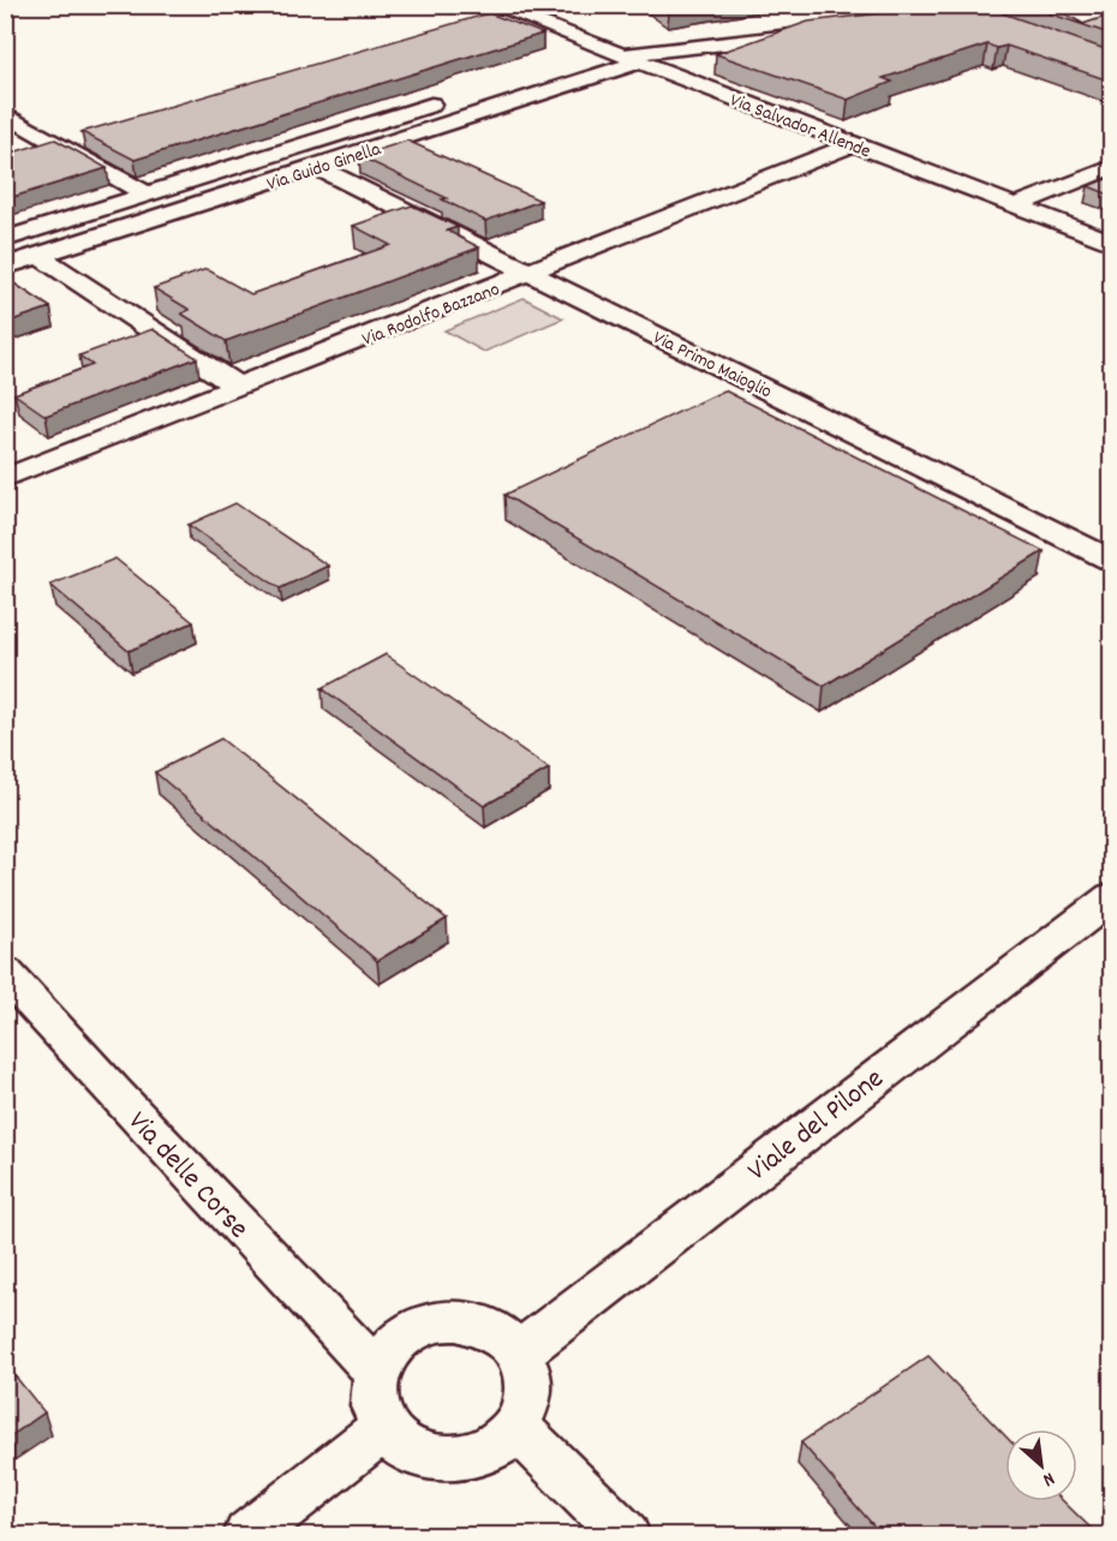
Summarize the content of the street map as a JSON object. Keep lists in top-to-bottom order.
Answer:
{
  "streets": {
    "street": [
      "Via Salvador Allende",
      "Via Guido Ginella",
      "Via Rodolfo Bazzano",
      "Via Primo Maioglio",
      "Viale del Pilone",
      "Via delle Corse"
    ]
  },
  "crossings": [
    ["Via Salvador Allende", "Via Guido Ginella"],
    ["Via Salvador Allende", "Via Rodolfo Bazzano"],
    ["Via Guido Ginella", "Via Primo Maioglio"],
    ["Via Rodolfo Bazzano", "Via Primo Maioglio"],
    ["Viale del Pilone", "Via delle Corse"]
  ],
  "north": "bottom right"
}
